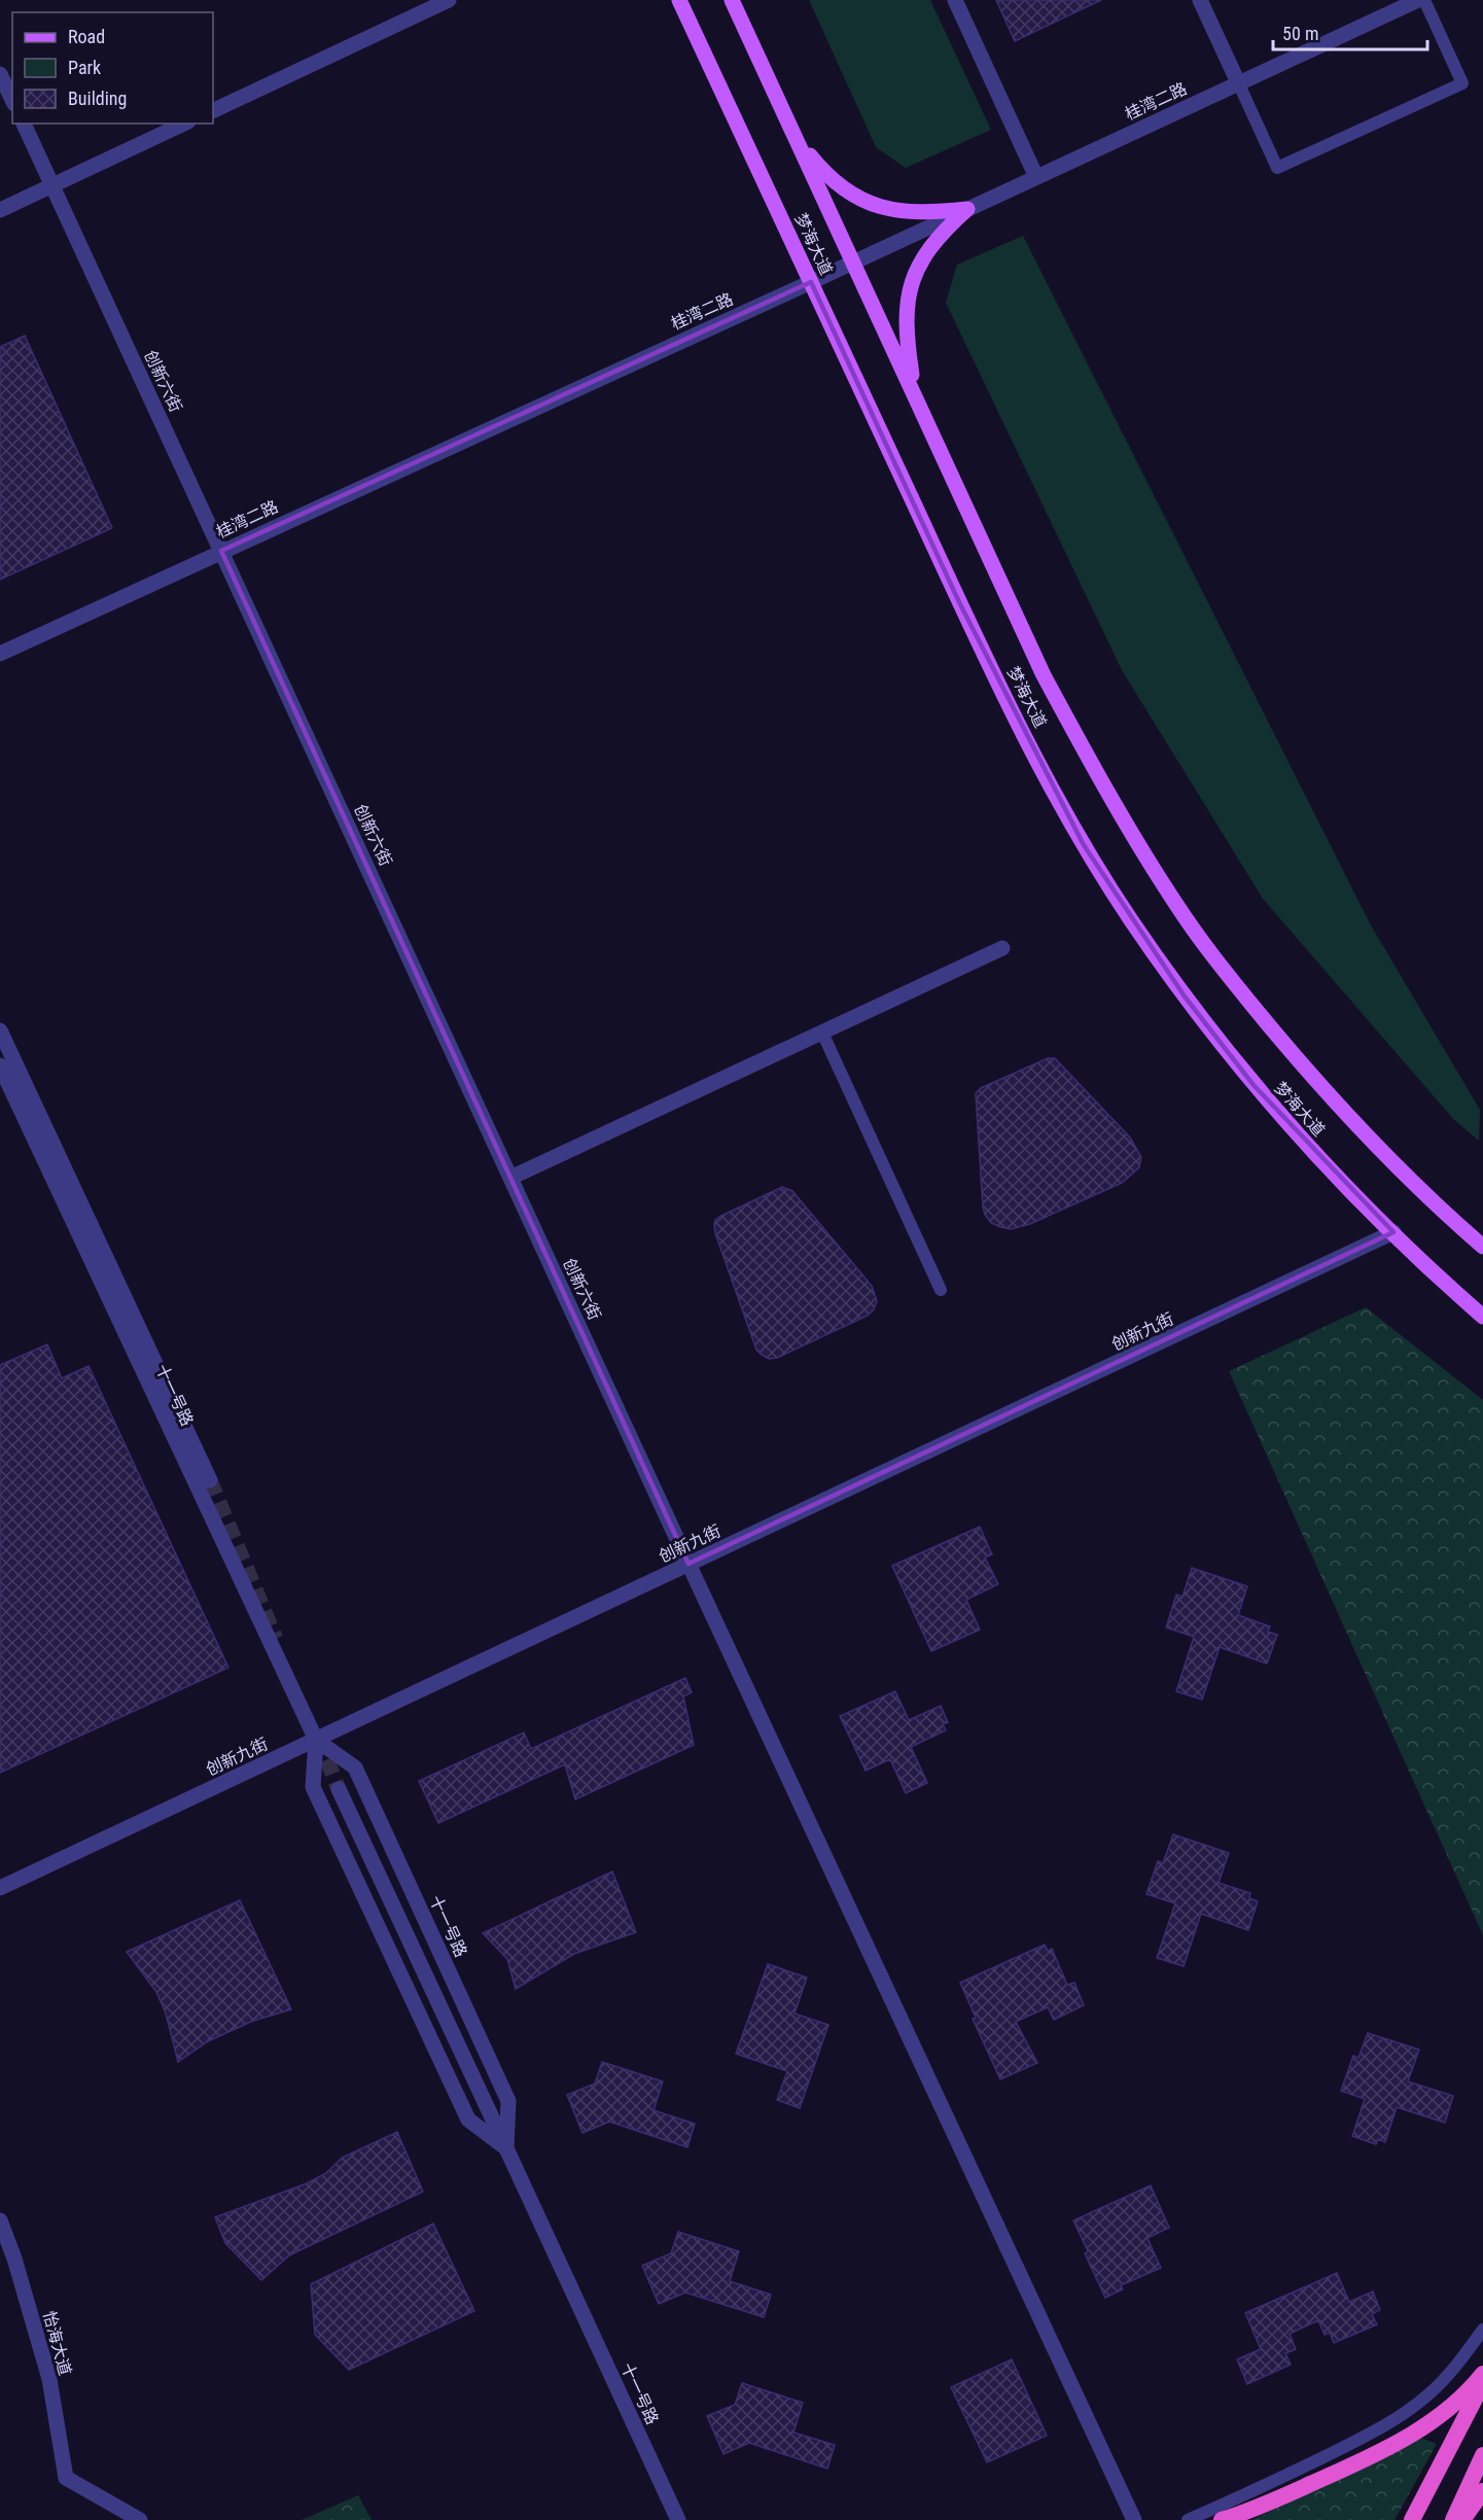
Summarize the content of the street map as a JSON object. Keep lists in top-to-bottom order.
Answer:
{
  "streets": {
    "main road": ["梦海大道"],
    "street": [
      "桂湾二路",
      "创新六街",
      "创新九街",
      "十一号路",
      "怡海大道"
    ]
  },
  "crossings": [
    ["桂湾二路", "梦海大道"],
    ["桂湾二路", "创新六街"],
    ["梦海大道", "创新九街"],
    ["创新六街", "创新九街"],
    ["创新九街", "十一号路"]
  ],
  "legend": ["Road", "Park", "Building"],
  "scale_bar": "50 m"
}
